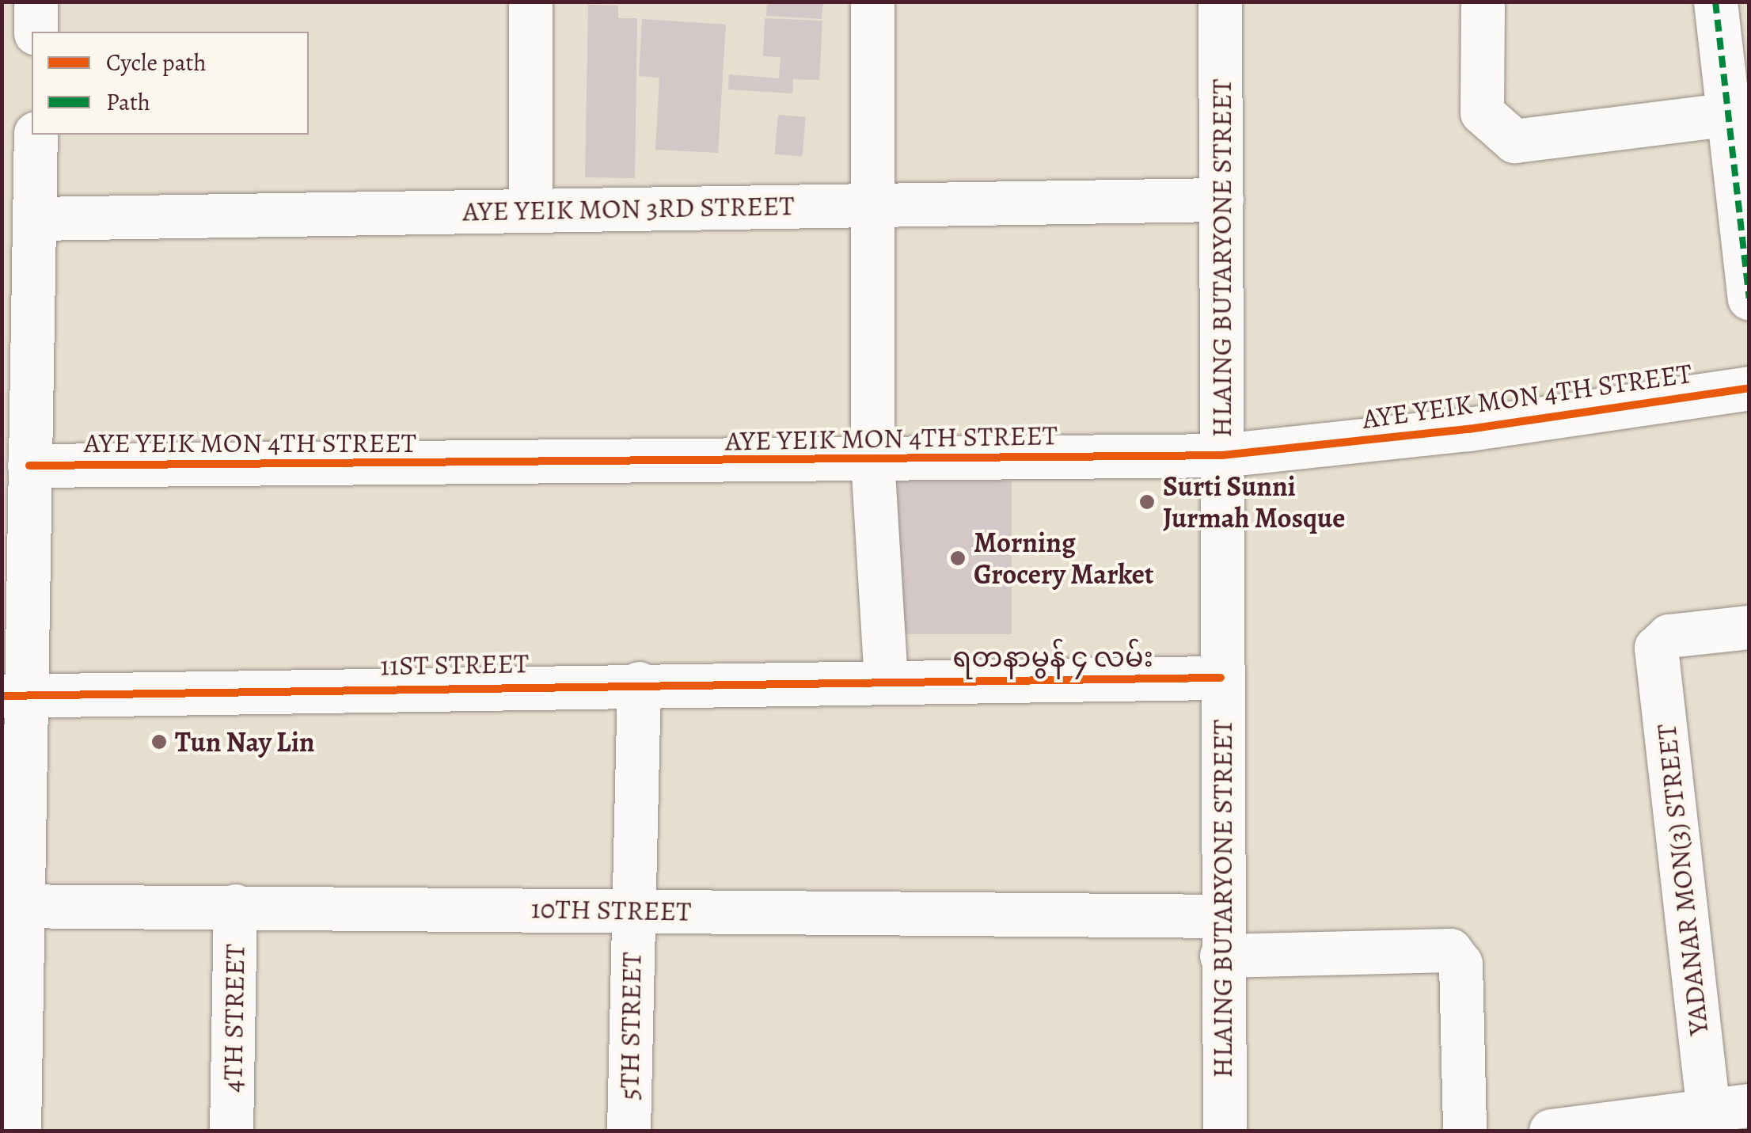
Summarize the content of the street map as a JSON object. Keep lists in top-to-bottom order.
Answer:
{
  "streets": {
    "street": [
      "AYE YEIK MON 3RD STREET",
      "HLAING BUTARYONE STREET",
      "AYE YEIK MON 4TH STREET",
      "ရတနာမွန် ၄ လမ်း",
      "11ST STREET",
      "YADANAR MON(3) STREET",
      "10TH STREET",
      "4TH STREET",
      "5TH STREET"
    ]
  },
  "crossings": [
    ["AYE YEIK MON 3RD STREET", "HLAING BUTARYONE STREET"],
    ["HLAING BUTARYONE STREET", "AYE YEIK MON 4TH STREET"],
    ["HLAING BUTARYONE STREET", "ရတနာမွန် ၄ လမ်း"],
    ["HLAING BUTARYONE STREET", "10TH STREET"],
    ["ရတနာမွန် ၄ လမ်း", "11ST STREET"],
    ["11ST STREET", "5TH STREET"],
    ["10TH STREET", "4TH STREET"],
    ["10TH STREET", "5TH STREET"]
  ],
  "places": ["Surti Sunni Jurmah Mosque", "Morning Grocery Market", "Tun Nay Lin"],
  "legend": ["Cycle path", "Path"]
}
